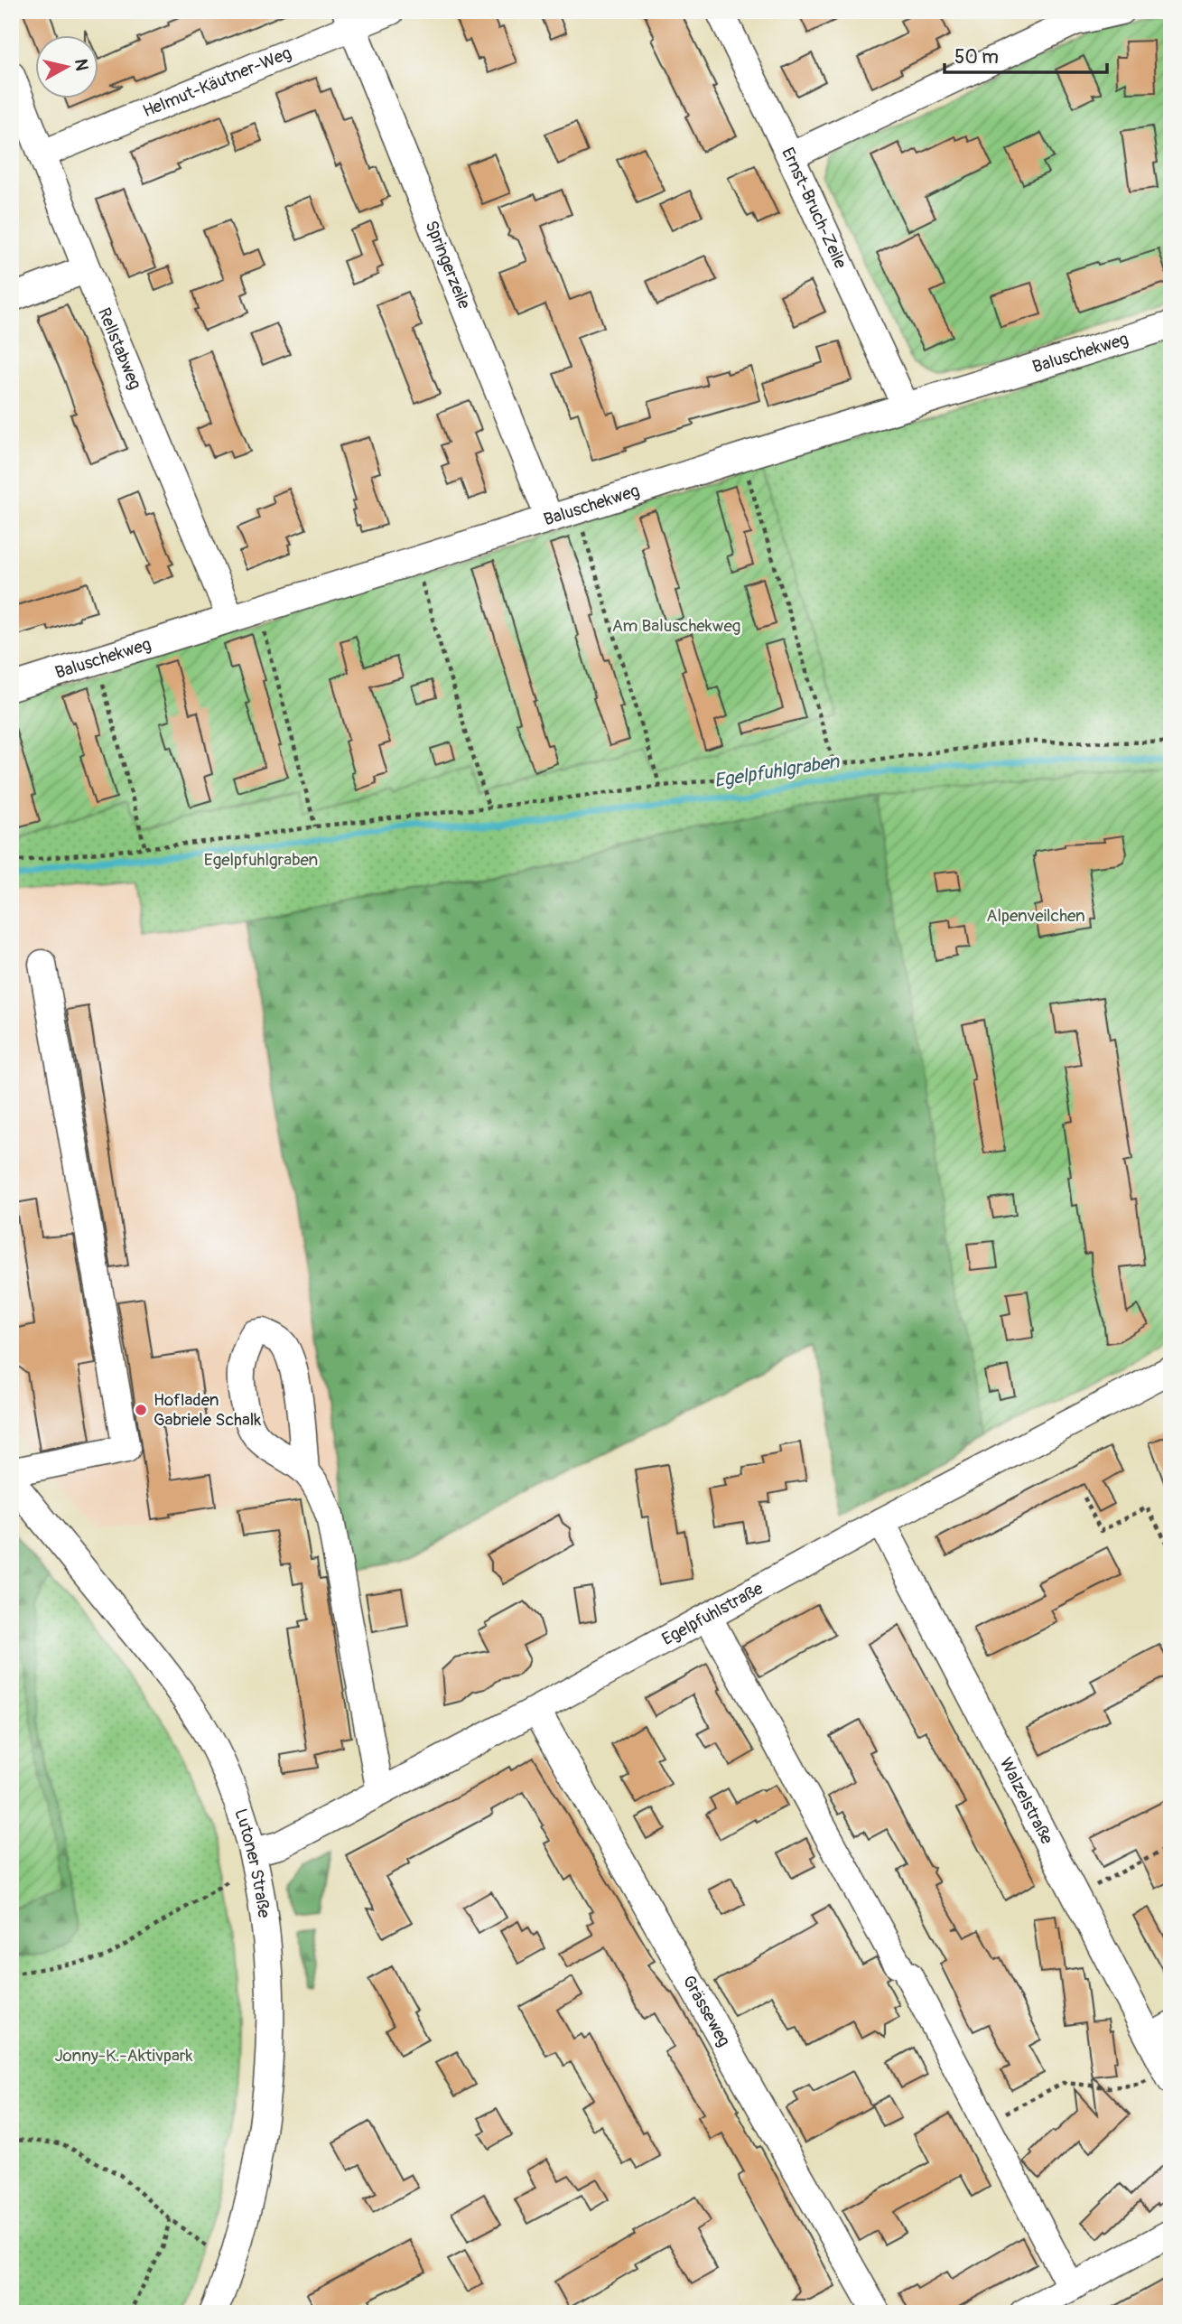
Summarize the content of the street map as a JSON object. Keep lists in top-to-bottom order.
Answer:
{
  "streets": {
    "street": [
      "Helmut-Käutner-Weg",
      "Ernst-Bruch-Zeile",
      "Springerzeile",
      "Rellstabweg",
      "Baluschekweg",
      "Egelpfuhlstraße",
      "Walzelstraße",
      "Lutoner Straße",
      "Grässeweg"
    ]
  },
  "crossings": [
    ["Helmut-Käutner-Weg", "Springerzeile"],
    ["Helmut-Käutner-Weg", "Rellstabweg"],
    ["Ernst-Bruch-Zeile", "Baluschekweg"],
    ["Springerzeile", "Baluschekweg"],
    ["Rellstabweg", "Baluschekweg"],
    ["Egelpfuhlstraße", "Walzelstraße"],
    ["Egelpfuhlstraße", "Lutoner Straße"],
    ["Egelpfuhlstraße", "Grässeweg"]
  ],
  "water": ["Egelpfuhlgraben"],
  "parks": [
    "Am Baluschekweg",
    "Egelpfuhlgraben",
    "Alpenveilchen",
    "Jonny-K.-Aktivpark"
  ],
  "places": ["Hofladen Gabriele Schalk"],
  "scale_bar": "50 m",
  "north": "right"
}
